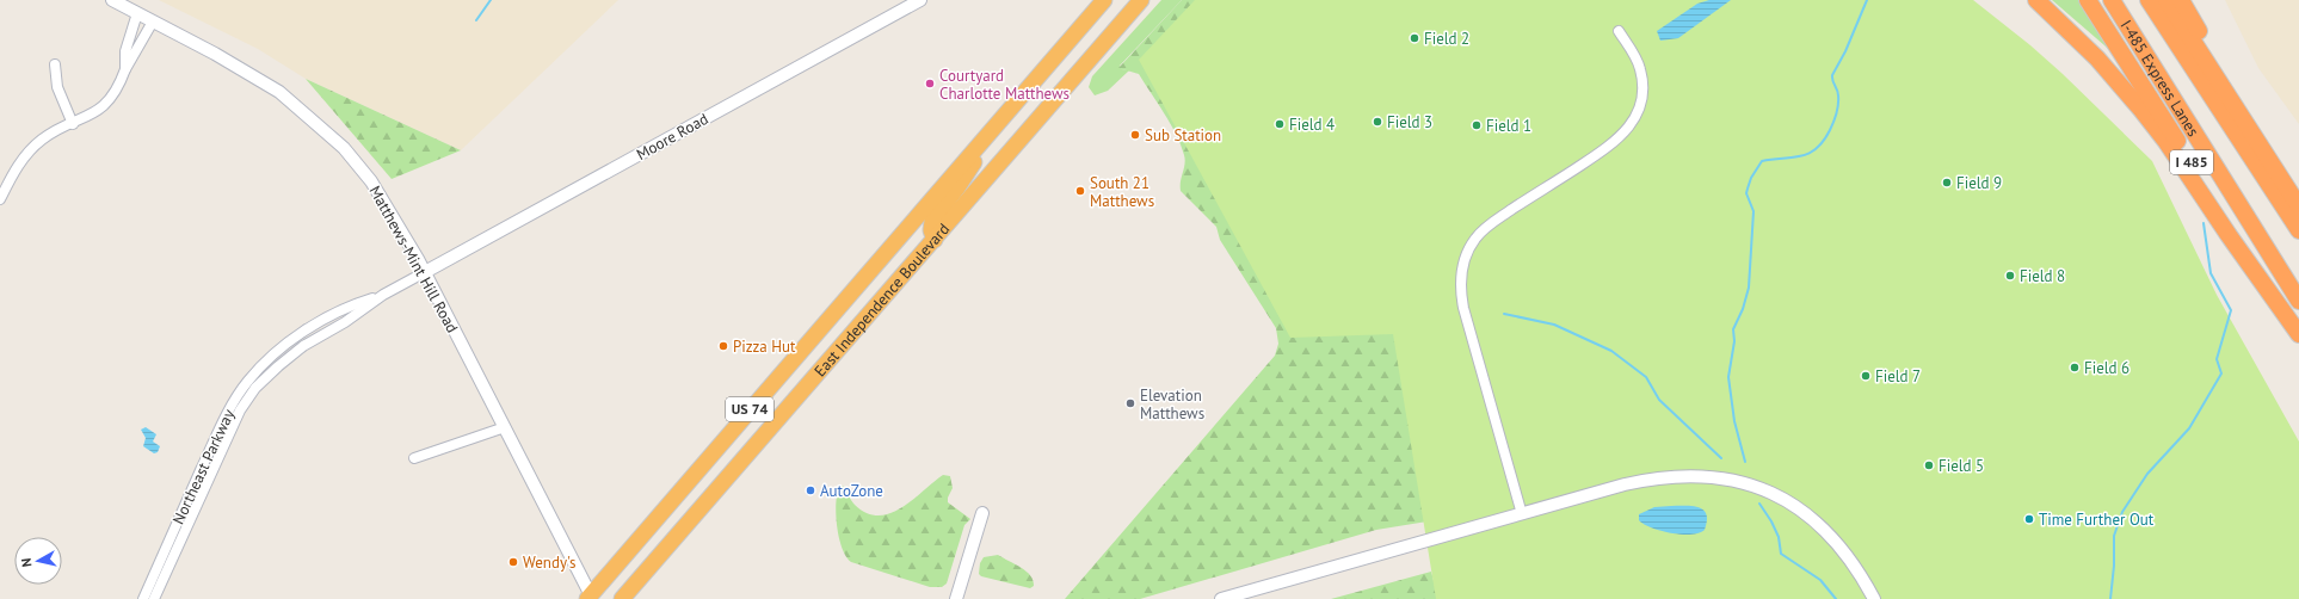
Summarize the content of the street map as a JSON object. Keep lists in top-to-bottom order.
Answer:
{
  "streets": {
    "highway": [
      "I-485 Express Lanes",
      "I 485",
      "East Independence Boulevard",
      "US 74"
    ],
    "street": ["Moore Road", "Matthews-Mint Hill Road", "Northeast Parkway"]
  },
  "crossings": [
    ["Moore Road", "Matthews-Mint Hill Road"],
    ["Moore Road", "Northeast Parkway"],
    ["Matthews-Mint Hill Road", "East Independence Boulevard"],
    ["Matthews-Mint Hill Road", "Northeast Parkway"]
  ],
  "places": [
    "Field 2",
    "Courtyard Charlotte Matthews",
    "Field 3",
    "Field 4",
    "Field 1",
    "Sub Station",
    "Field 9",
    "South 21 Matthews",
    "Field 8",
    "Pizza Hut",
    "Field 6",
    "Field 7",
    "Elevation Matthews",
    "Field 5",
    "AutoZone",
    "Time Further Out",
    "Wendy's"
  ],
  "north": "left"
}
